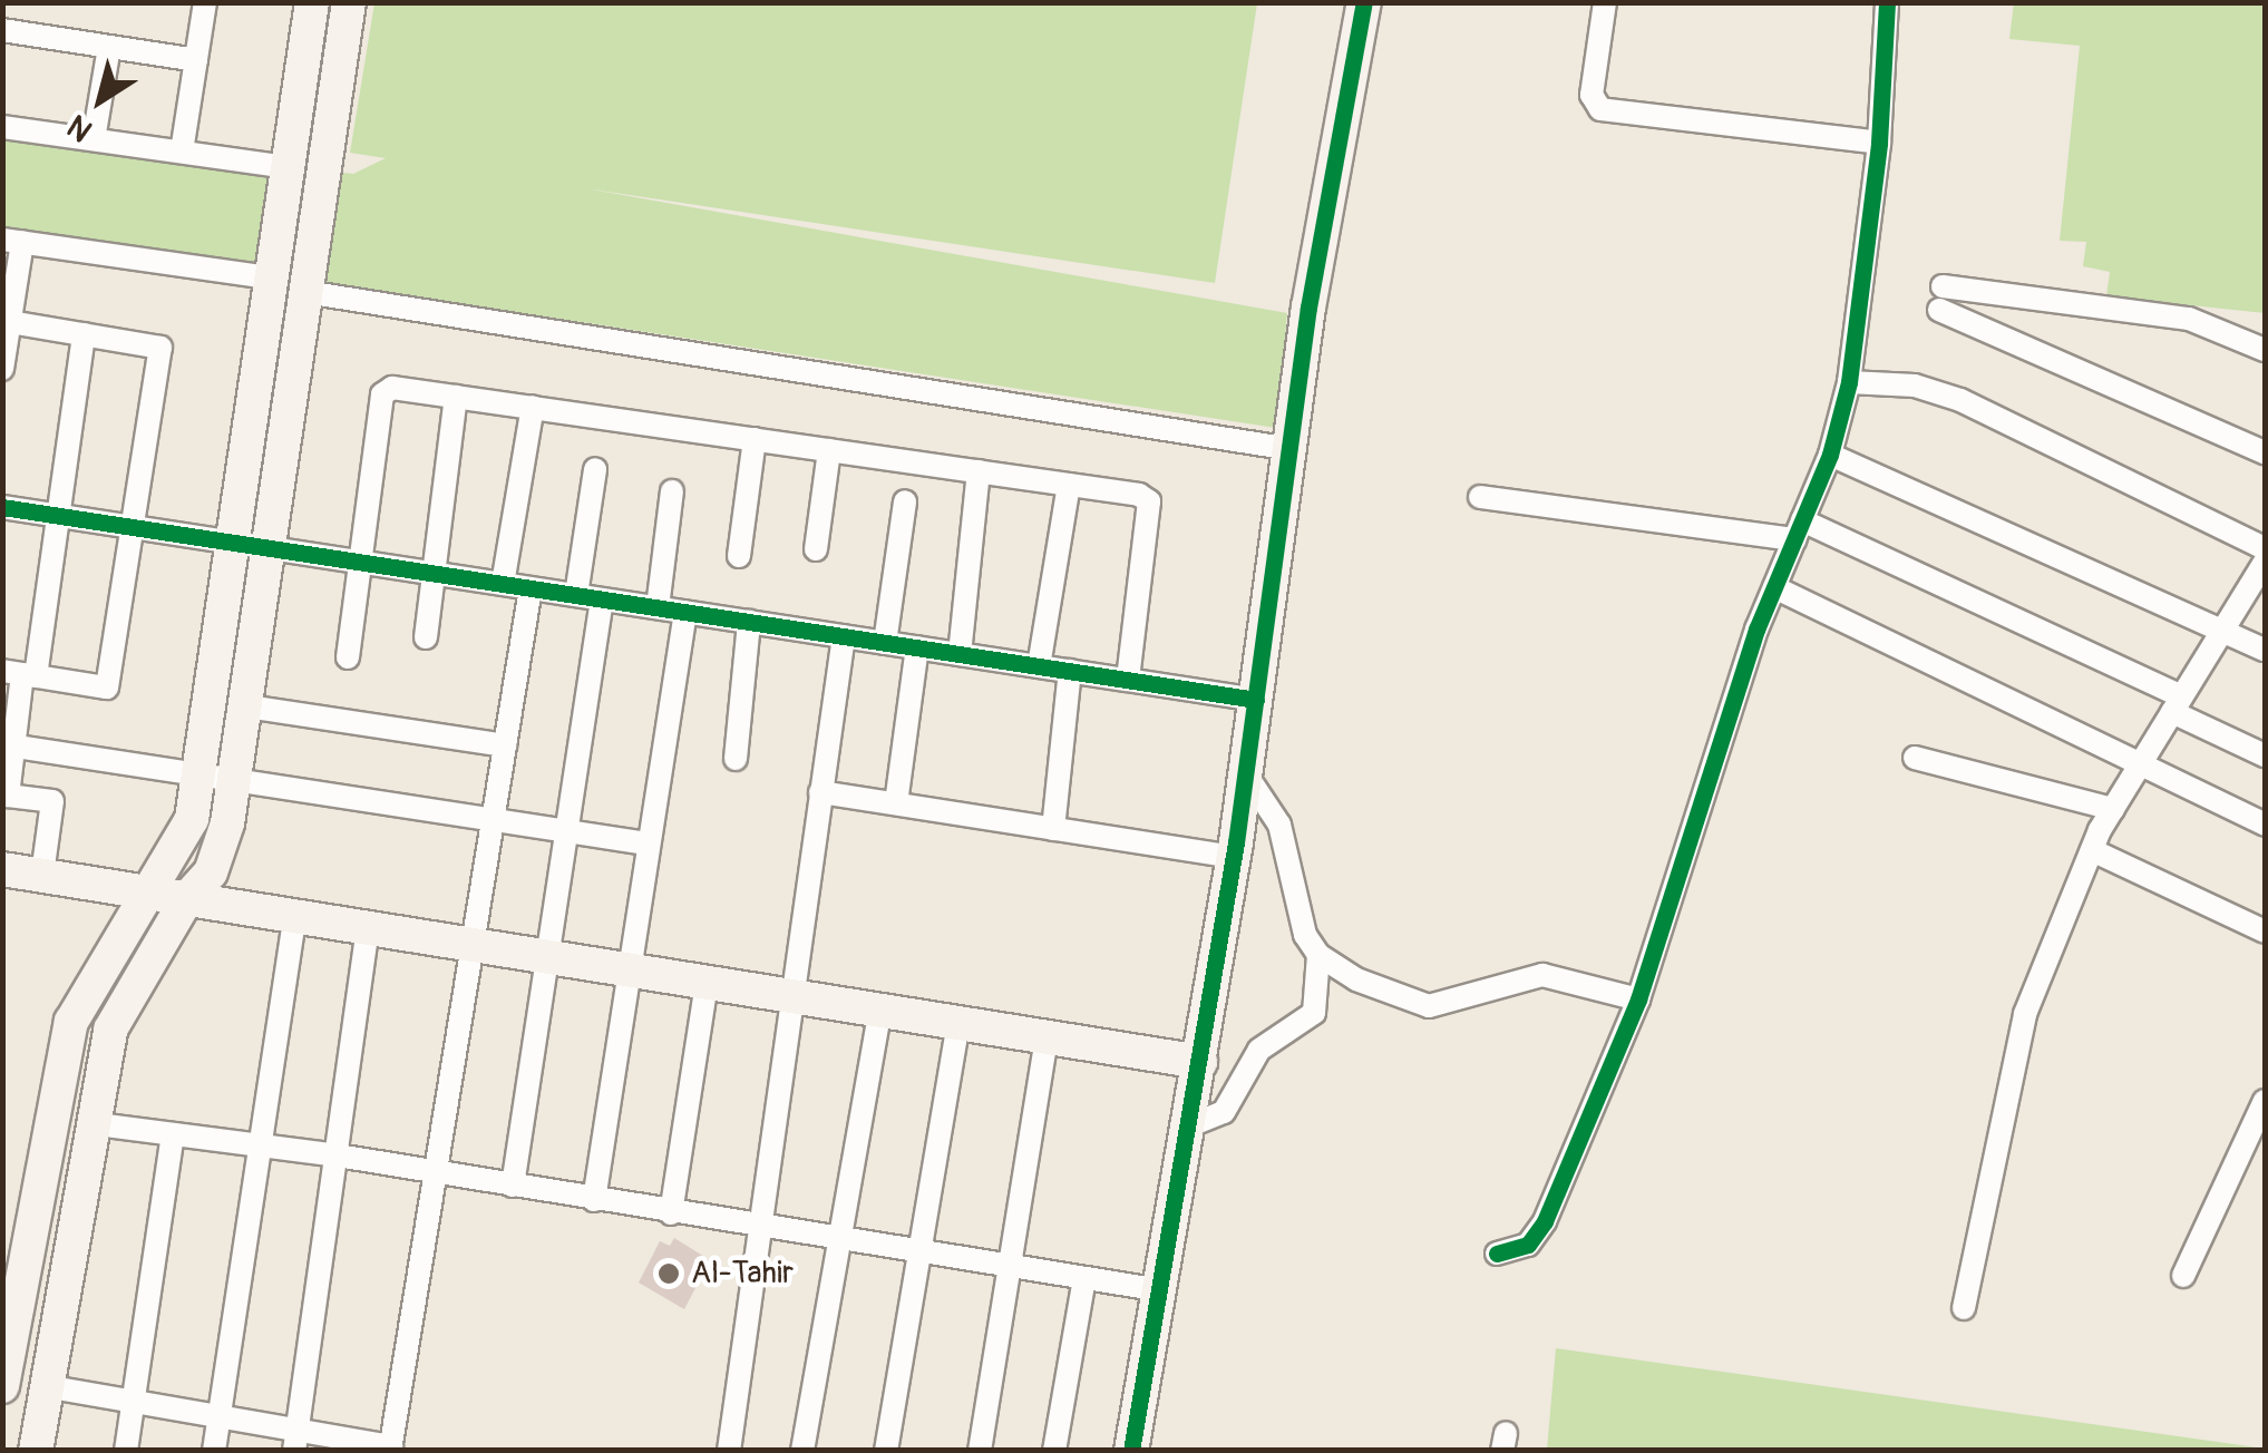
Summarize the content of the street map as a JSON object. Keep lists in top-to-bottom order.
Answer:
{
  "places": ["Al-Tahir"],
  "north": "bottom left"
}
